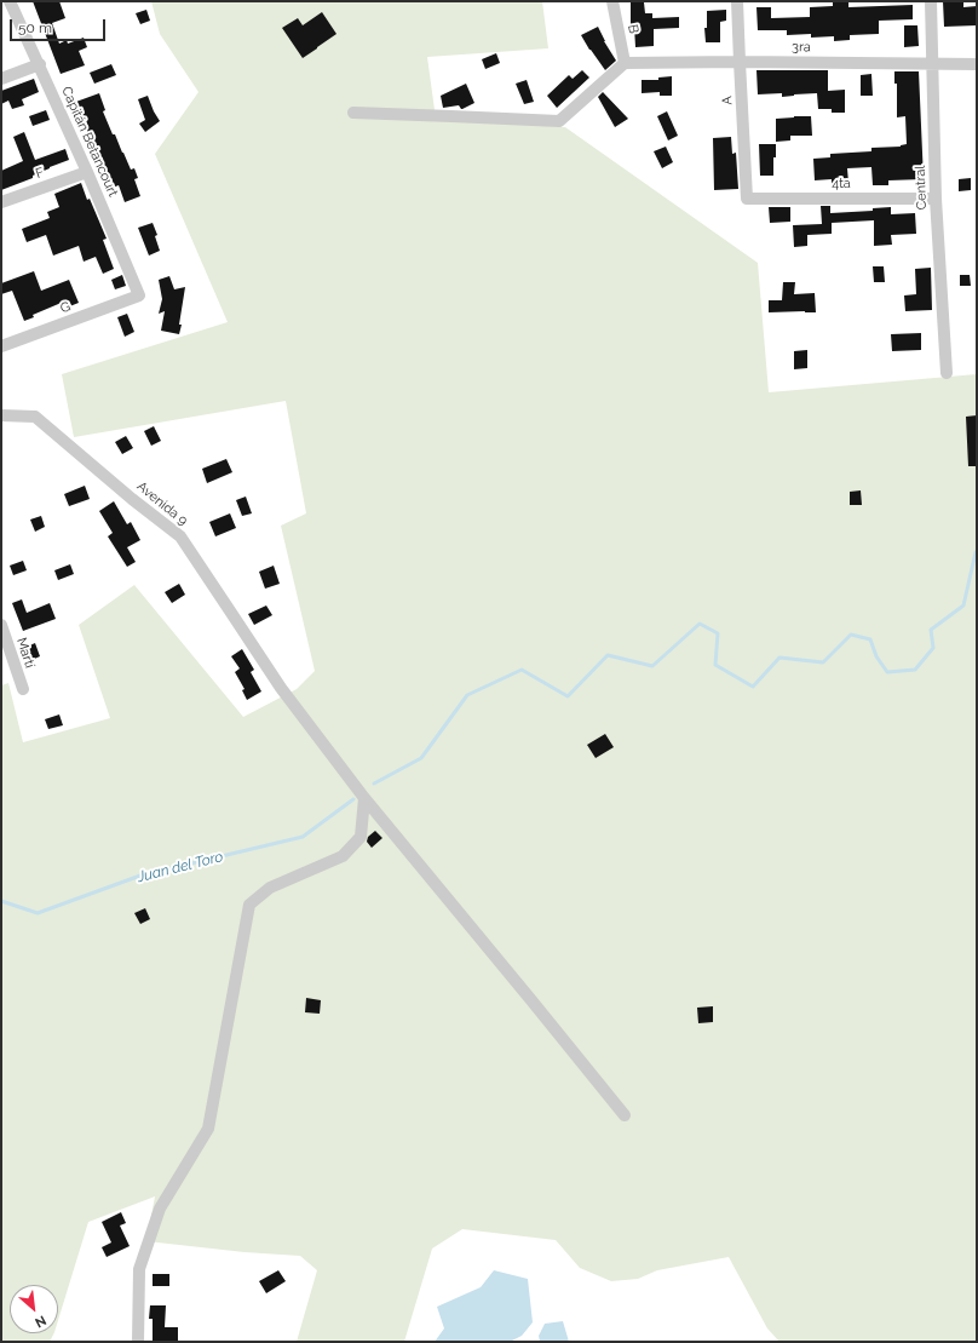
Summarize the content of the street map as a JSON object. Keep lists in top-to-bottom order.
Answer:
{
  "streets": {
    "street": [
      "B",
      "3ra",
      "A",
      "Capitán Betancourt",
      "F",
      "4ta",
      "Central",
      "G",
      "Avenida 9",
      "Martí"
    ]
  },
  "crossings": [
    ["B", "3ra"],
    ["3ra", "A"],
    ["3ra", "Central"],
    ["A", "4ta"],
    ["Capitán Betancourt", "F"],
    ["Capitán Betancourt", "G"],
    ["4ta", "Central"]
  ],
  "water": ["Juan del Toro"],
  "scale_bar": "50 m",
  "north": "bottom right"
}
